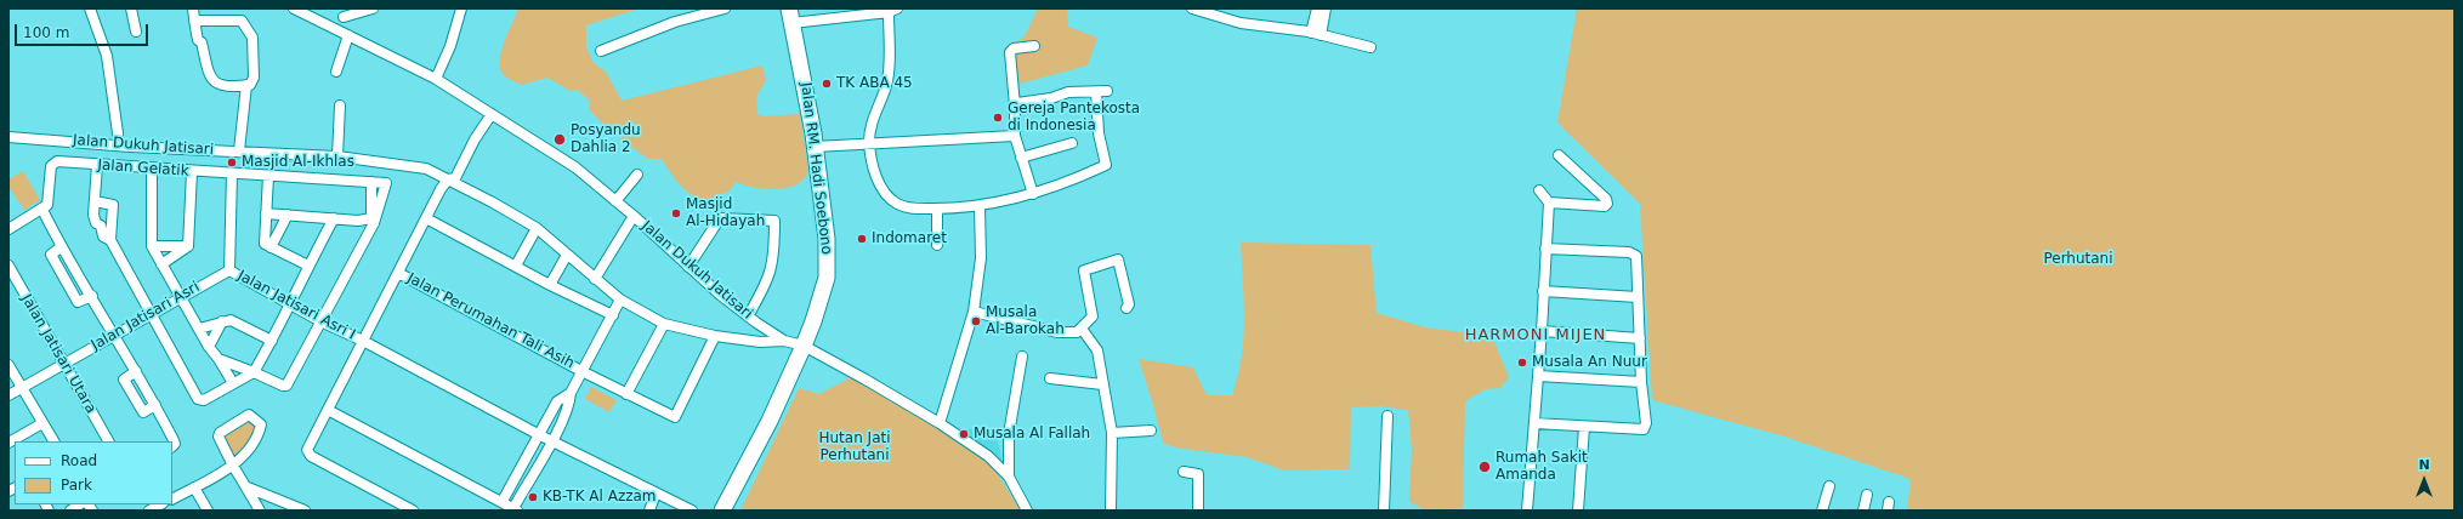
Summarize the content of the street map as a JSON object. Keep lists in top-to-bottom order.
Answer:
{
  "streets": {
    "main road": ["Jalan RM. Hadi Soebono"],
    "street": [
      "Jalan Dukuh Jatisari",
      "Jalan Gelatik",
      "Jalan Jatisari Asri I",
      "Jalan Jatisari Asri",
      "Jalan Perumahan Tali Asih",
      "Jalan Jatisari Utara"
    ]
  },
  "crossings": [
    ["Jalan Dukuh Jatisari", "Jalan RM. Hadi Soebono"],
    ["Jalan Dukuh Jatisari", "Jalan Perumahan Tali Asih"],
    ["Jalan Jatisari Asri I", "Jalan Jatisari Asri"],
    ["Jalan Jatisari Asri I", "Jalan Perumahan Tali Asih"],
    ["Jalan Jatisari Asri", "Jalan Jatisari Utara"]
  ],
  "districts": ["HARMONI MIJEN"],
  "parks": ["Perhutani", "Hutan Jati Perhutani"],
  "places": [
    "TK ABA 45",
    "Gereja Pantekosta di Indonesia",
    "Posyandu Dahlia 2",
    "Masjid Al-Ikhlas",
    "Masjid Al-Hidayah",
    "Indomaret",
    "Musala Al-Barokah",
    "Musala An Nuur",
    "Musala Al Fallah",
    "Rumah Sakit Amanda",
    "KB-TK Al Azzam"
  ],
  "legend": ["Road", "Park"],
  "scale_bar": "100 m",
  "north": "top"
}
